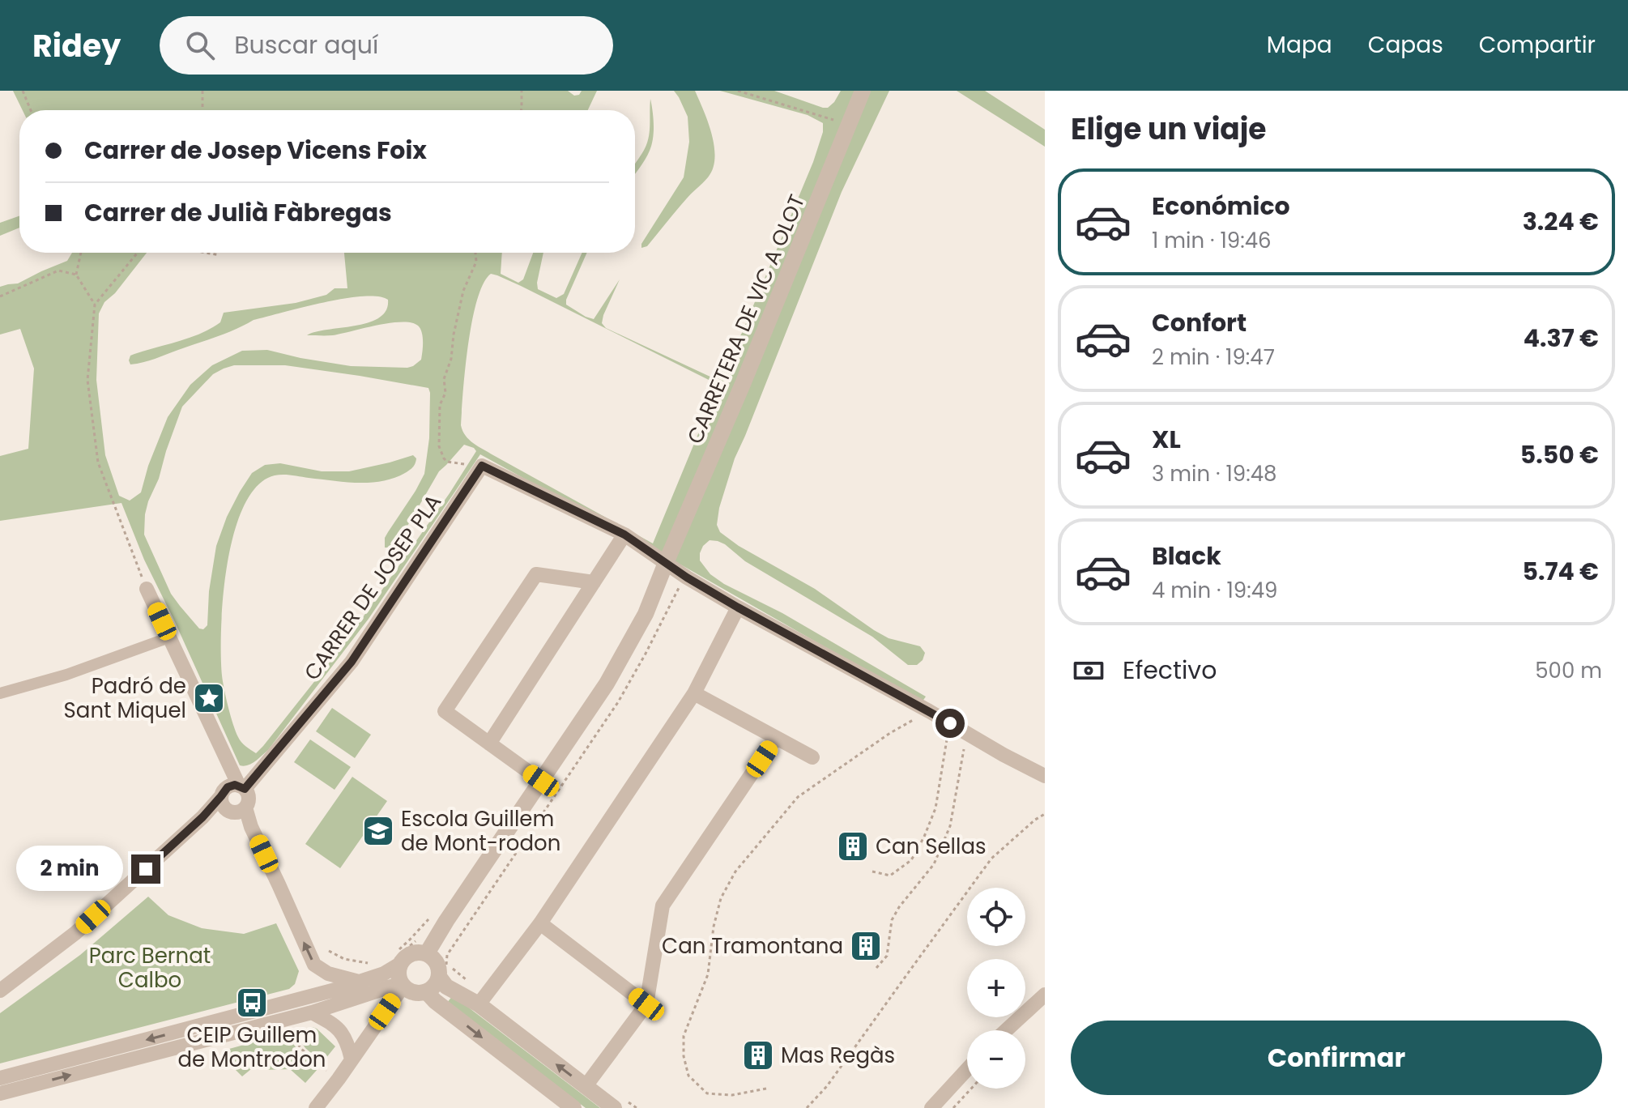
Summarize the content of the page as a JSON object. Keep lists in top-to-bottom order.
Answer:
{
  "streets": {
    "street": ["CARRETERA DE VIC A OLOT", "CARRER DE JOSEP PLA"]
  },
  "parks": ["Parc Bernat Calbo"],
  "places": {
    "place": ["Padró de Sant Miquel"],
    "school or university": ["Escola Guillem de Mont-rodon"],
    "building": ["Can Sellas", "Can Tramontana", "Mas Regàs"],
    "bus stop": ["CEIP Guillem de Montrodon"]
  },
  "page": {
    "header": "Ridey",
    "search": "Buscar aquí",
    "nav": ["Mapa", "Capas", "Compartir"],
    "heading": "Elige un viaje",
    "banner": ["Carrer de Josep Vicens Foix", "Carrer de Julià Fàbregas"],
    "list": [
      {
        "name": "Económico",
        "note": "1 min · 19:46",
        "value": "3.24 €"
      },
      {
        "name": "Confort",
        "note": "2 min · 19:47",
        "value": "4.37 €"
      },
      {
        "name": "XL",
        "note": "3 min · 19:48",
        "value": "5.50 €"
      },
      {
        "name": "Black",
        "note": "4 min · 19:49",
        "value": "5.74 €"
      }
    ],
    "pay": ["Efectivo", "500 m"],
    "bubble": "2 min",
    "map_buttons": ["+", "−"],
    "buttons": "Confirmar"
  }
}
